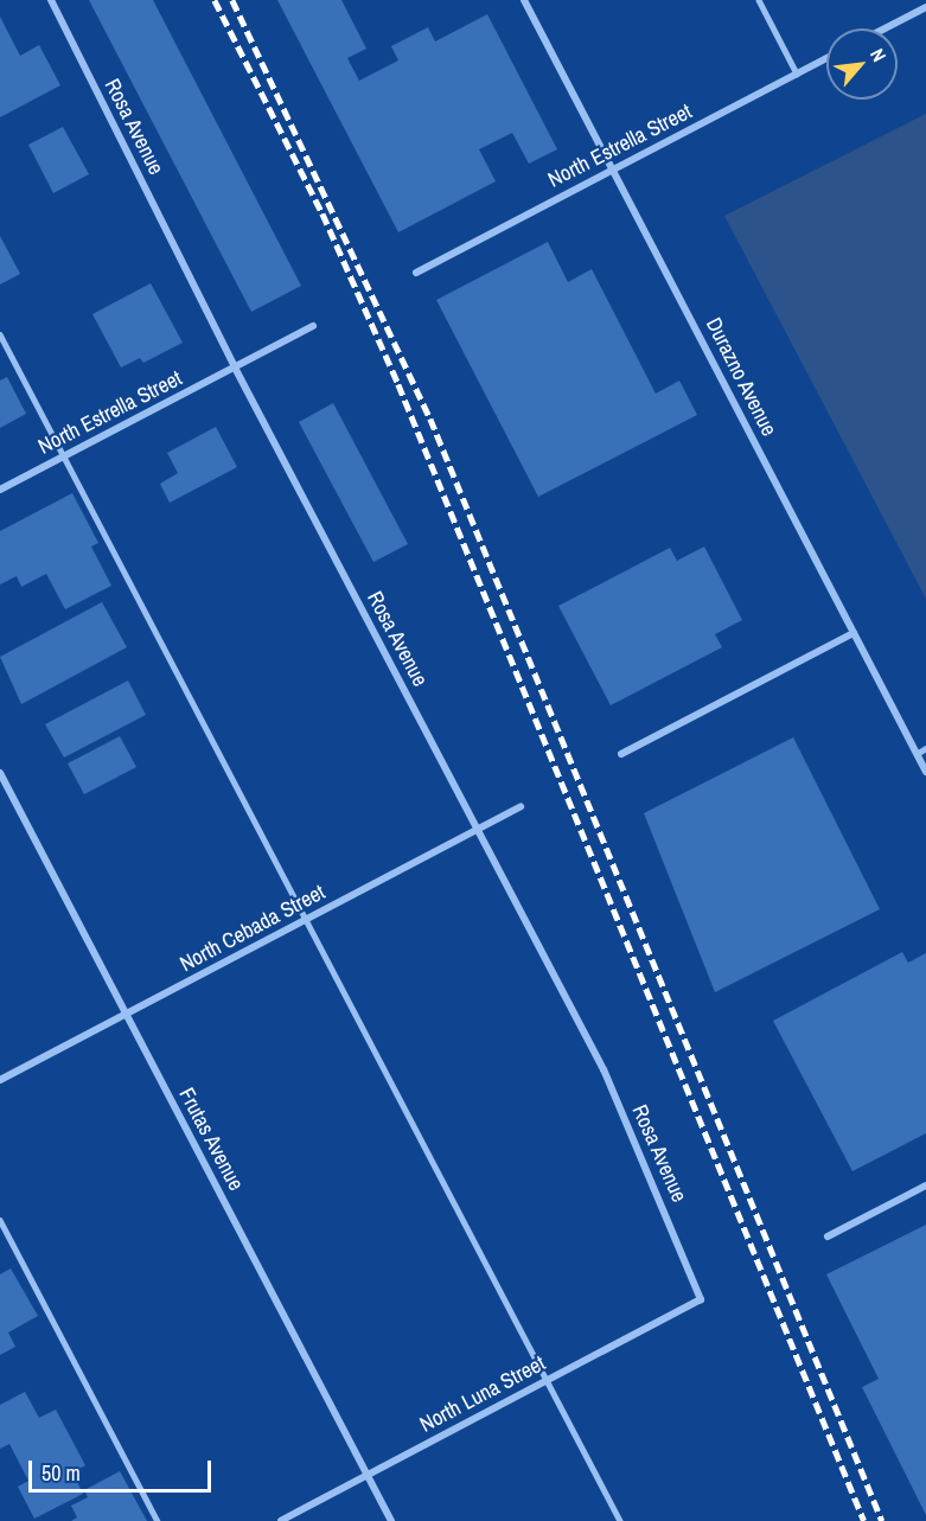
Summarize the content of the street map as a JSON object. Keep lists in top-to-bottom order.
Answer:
{
  "streets": {
    "street": [
      "Rosa Avenue",
      "North Estrella Street",
      "Durazno Avenue",
      "North Cebada Street",
      "Frutas Avenue",
      "North Luna Street"
    ]
  },
  "crossings": [
    ["Rosa Avenue", "North Estrella Street"],
    ["Rosa Avenue", "North Cebada Street"],
    ["Rosa Avenue", "North Luna Street"],
    ["North Estrella Street", "Durazno Avenue"],
    ["North Cebada Street", "Frutas Avenue"],
    ["Frutas Avenue", "North Luna Street"]
  ],
  "scale_bar": "50 m",
  "north": "top right"
}
